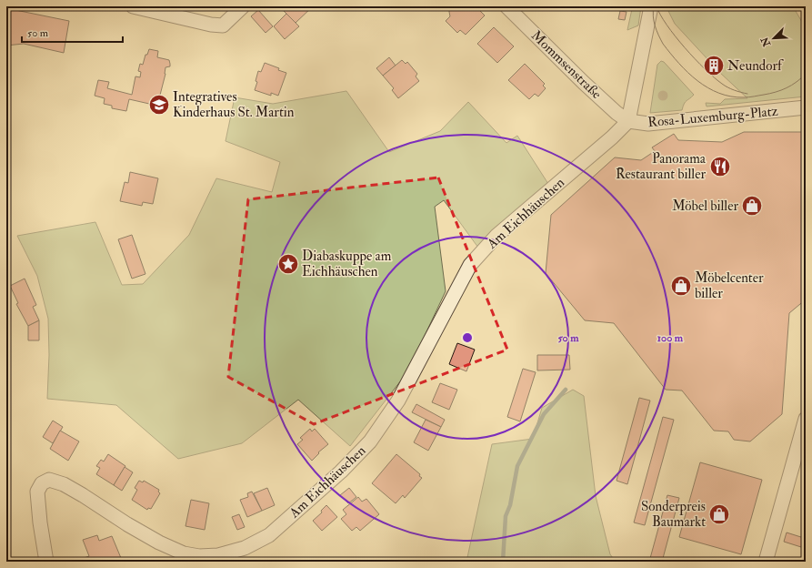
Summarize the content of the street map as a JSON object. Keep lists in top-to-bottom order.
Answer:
{
  "streets": {
    "street": ["Mommsenstraße", "Rosa-Luxemburg-Platz", "Am Eichhäuschen"]
  },
  "crossings": [
    ["Mommsenstraße", "Rosa-Luxemburg-Platz"],
    ["Mommsenstraße", "Am Eichhäuschen"],
    ["Rosa-Luxemburg-Platz", "Am Eichhäuschen"]
  ],
  "places": {
    "building": ["Neundorf"],
    "school or university": ["Integratives Kinderhaus St. Martin"],
    "restaurant": ["Panorama Restaurant biller"],
    "shop": ["Möbel biller", "Möbelcenter biller", "Sonderpreis Baumarkt"],
    "place": ["Diabaskuppe am Eichhäuschen"]
  },
  "scale_bar": "50 m",
  "north": "bottom left",
  "rings": ["50 m", "100 m"]
}
